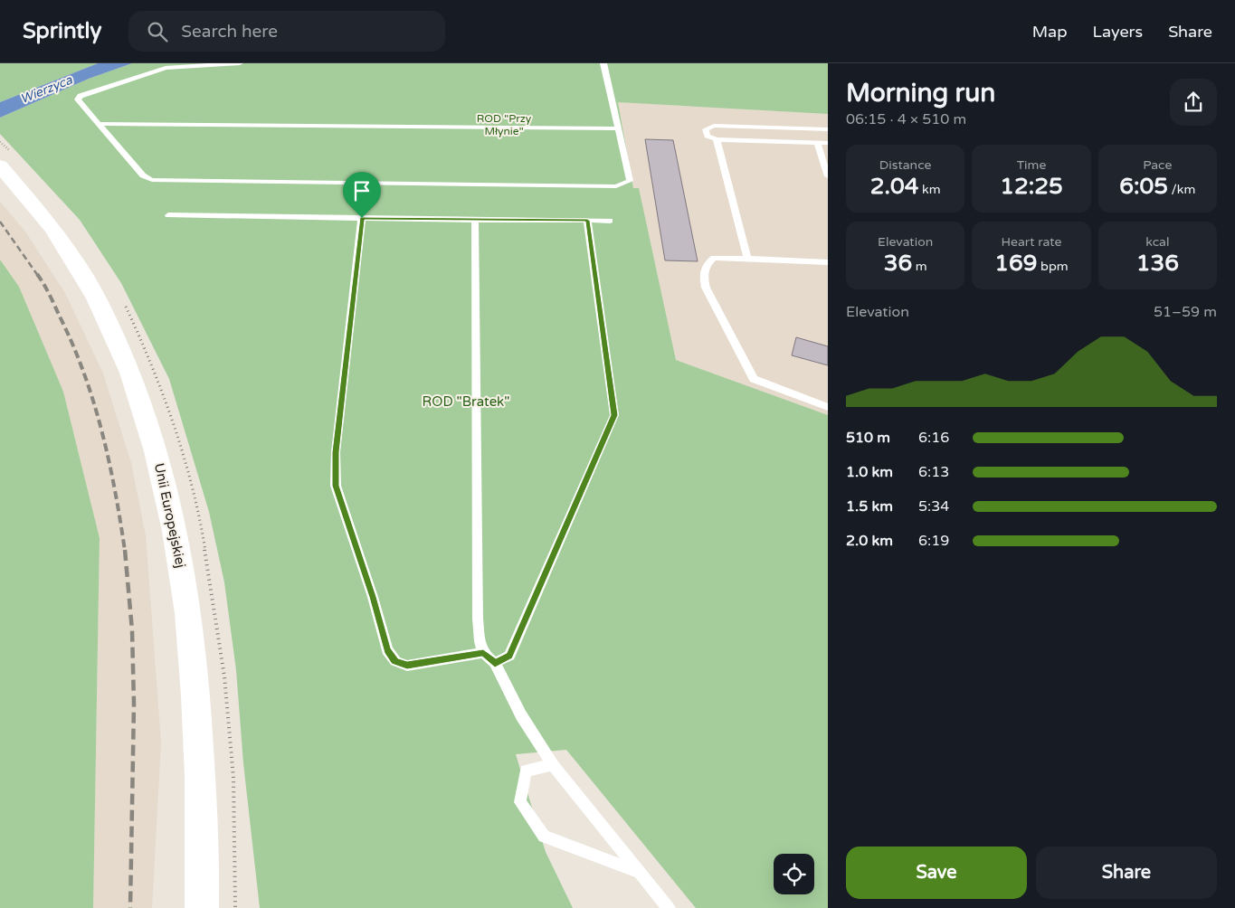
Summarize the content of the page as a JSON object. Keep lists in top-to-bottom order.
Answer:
{
  "streets": {
    "main road": ["Unii Europejskiej"]
  },
  "water": ["Wierzyca"],
  "parks": ["ROD \"Przy Młynie\"", "ROD \"Bratek\""],
  "page": {
    "header": "Sprintly",
    "search": "Search here",
    "nav": ["Map", "Layers", "Share"],
    "heading": ["Morning run", "06:15 · 4 × 510 m"],
    "stats": [
      ["Distance", "2.04 km"],
      ["Time", "12:25"],
      ["Pace", "6:05 /km"],
      ["Elevation", "36 m"],
      ["Heart rate", "169 bpm"],
      ["kcal", "136"]
    ],
    "chart": ["Elevation", "51–59 m"],
    "list": [
      {
        "name": "510 m",
        "note": "6:16"
      },
      {
        "name": "1.0 km",
        "note": "6:13"
      },
      {
        "name": "1.5 km",
        "note": "5:34"
      },
      {
        "name": "2.0 km",
        "note": "6:19"
      }
    ],
    "buttons": ["Save", "Share"]
  }
}
